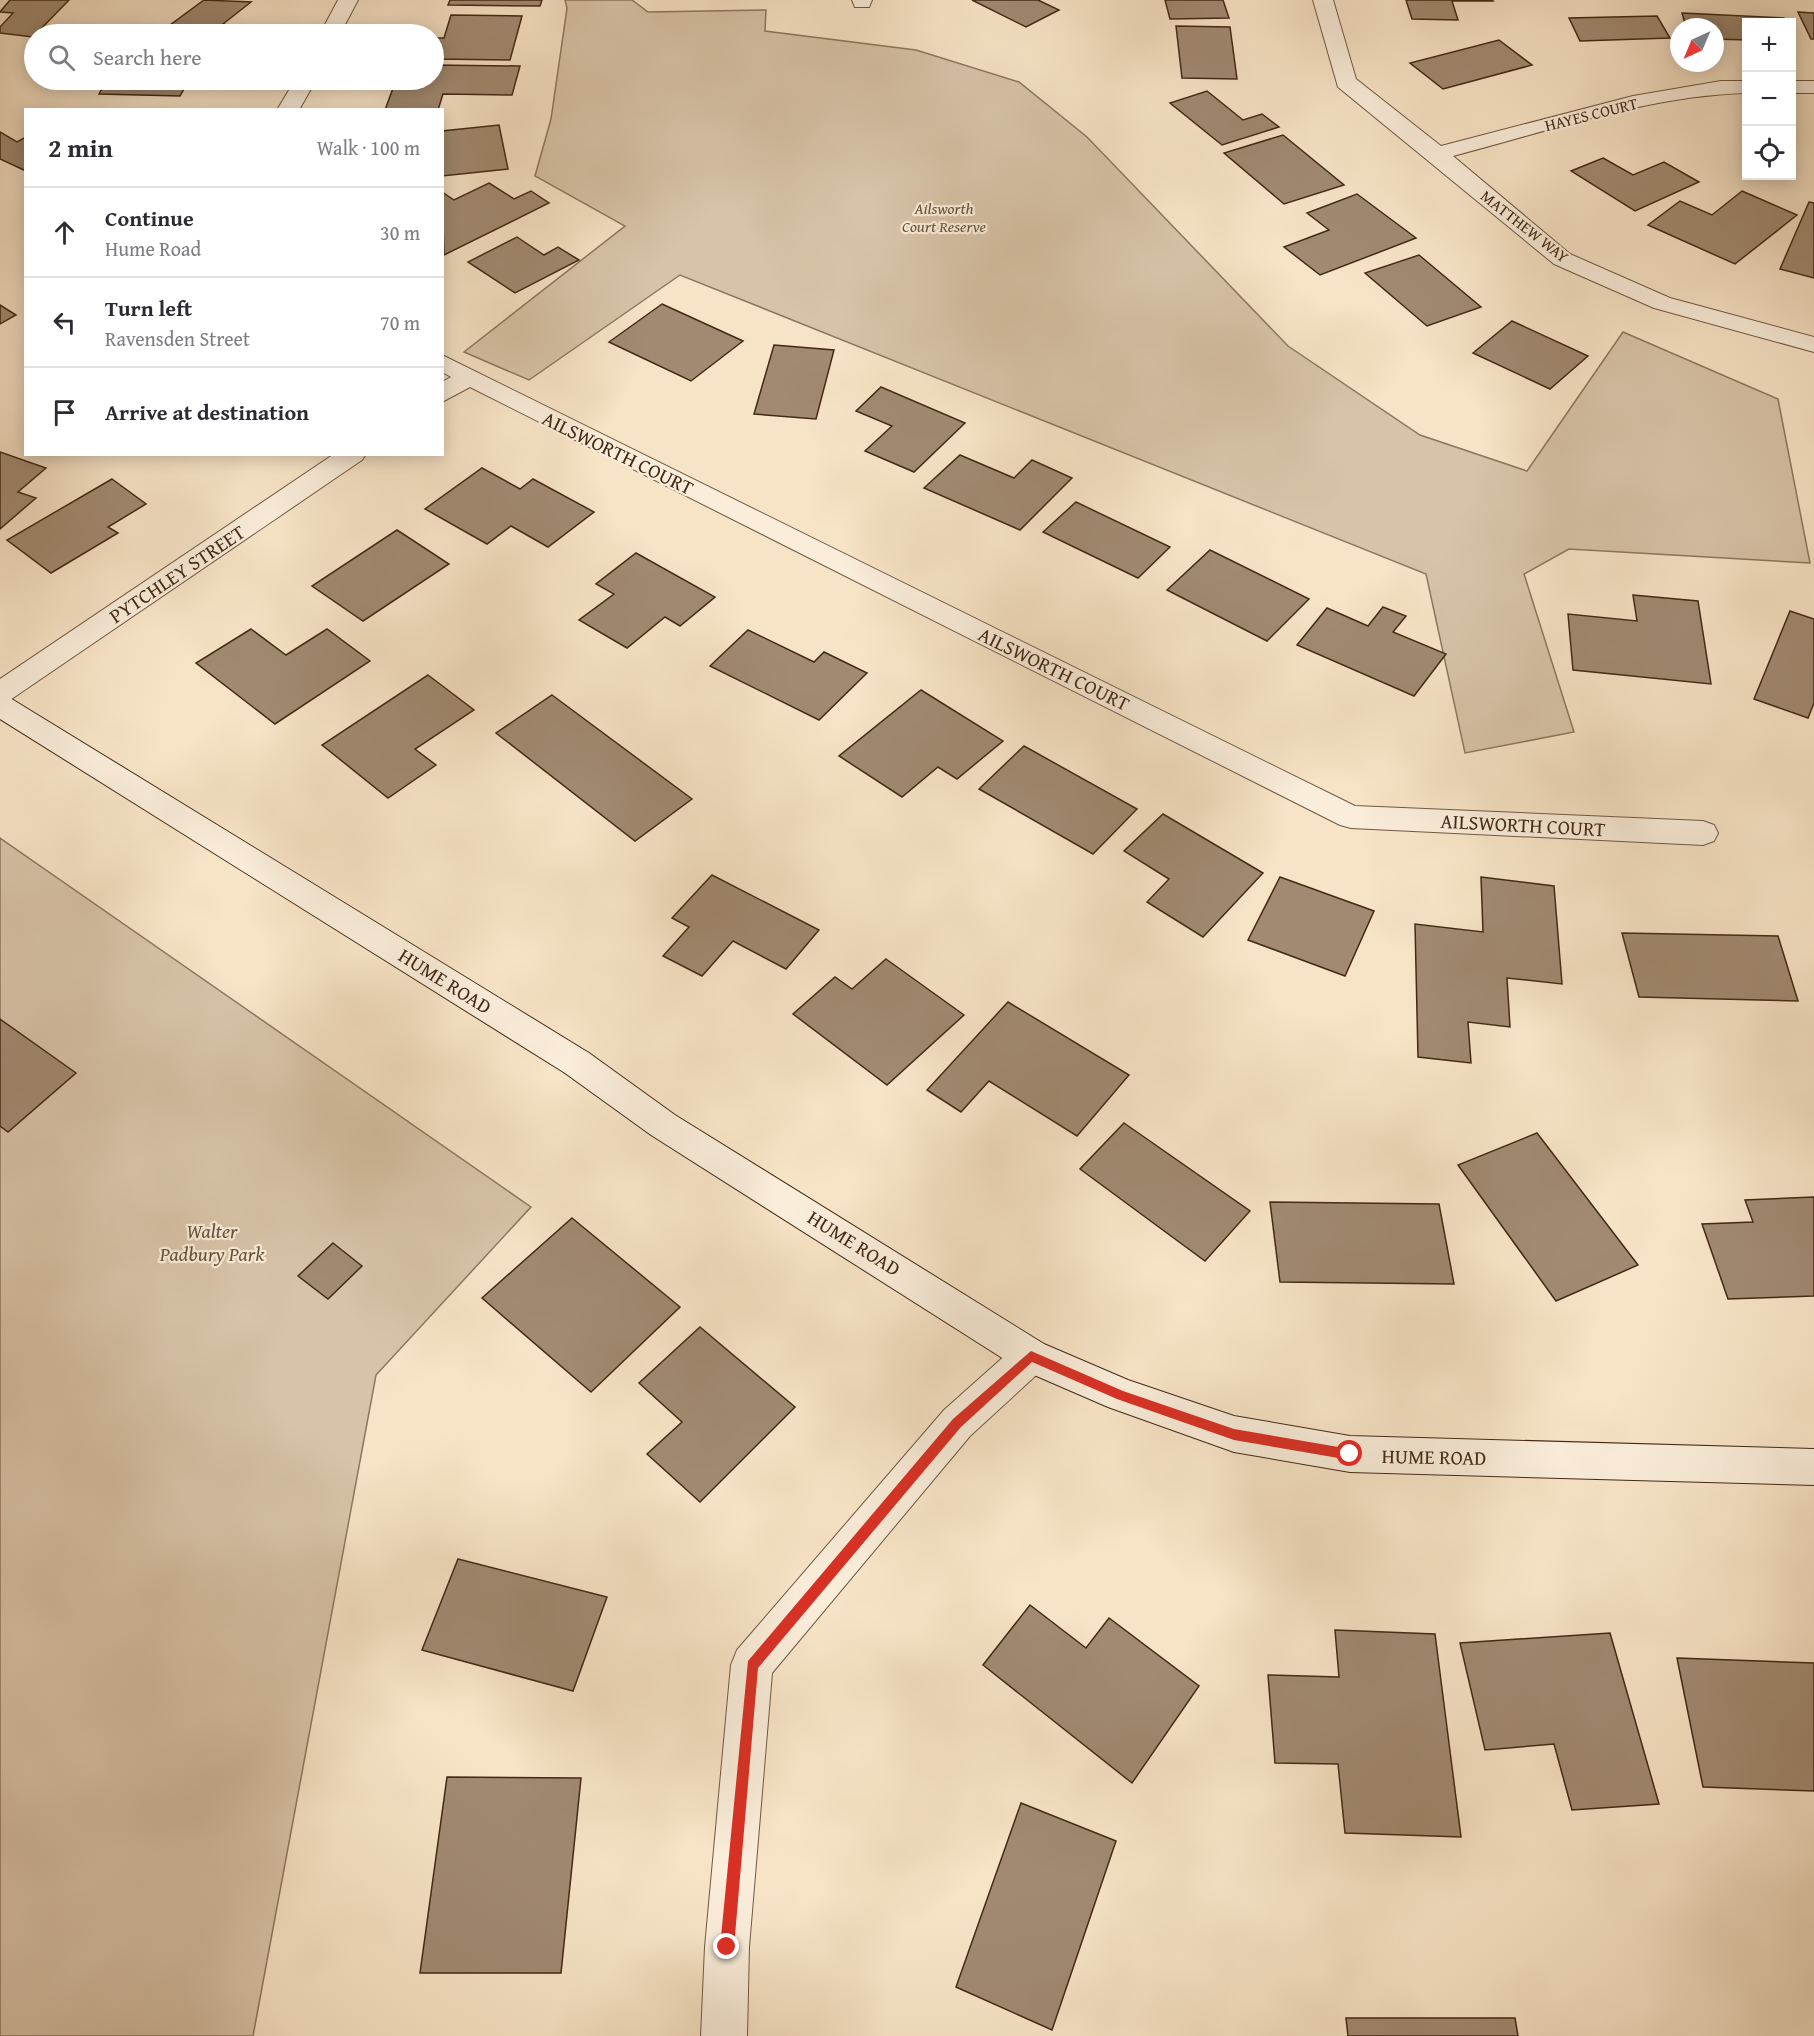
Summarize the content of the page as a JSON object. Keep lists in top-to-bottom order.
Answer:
{
  "streets": {
    "street": [
      "HAYES COURT",
      "MATTHEW WAY",
      "AILSWORTH COURT",
      "PYTCHLEY STREET",
      "HUME ROAD"
    ]
  },
  "crossings": [
    ["HAYES COURT", "MATTHEW WAY"]
  ],
  "parks": ["Ailsworth Court Reserve", "Walter Padbury Park"],
  "north": "bottom left",
  "page": {
    "map_buttons": ["+", "−"],
    "search": "Search here",
    "heading": ["2 min", "Walk · 100 m"],
    "list": [
      ["Continue", "Hume Road", "30 m"],
      ["Turn left", "Ravensden Street", "70 m"],
      "Arrive at destination"
    ]
  }
}
